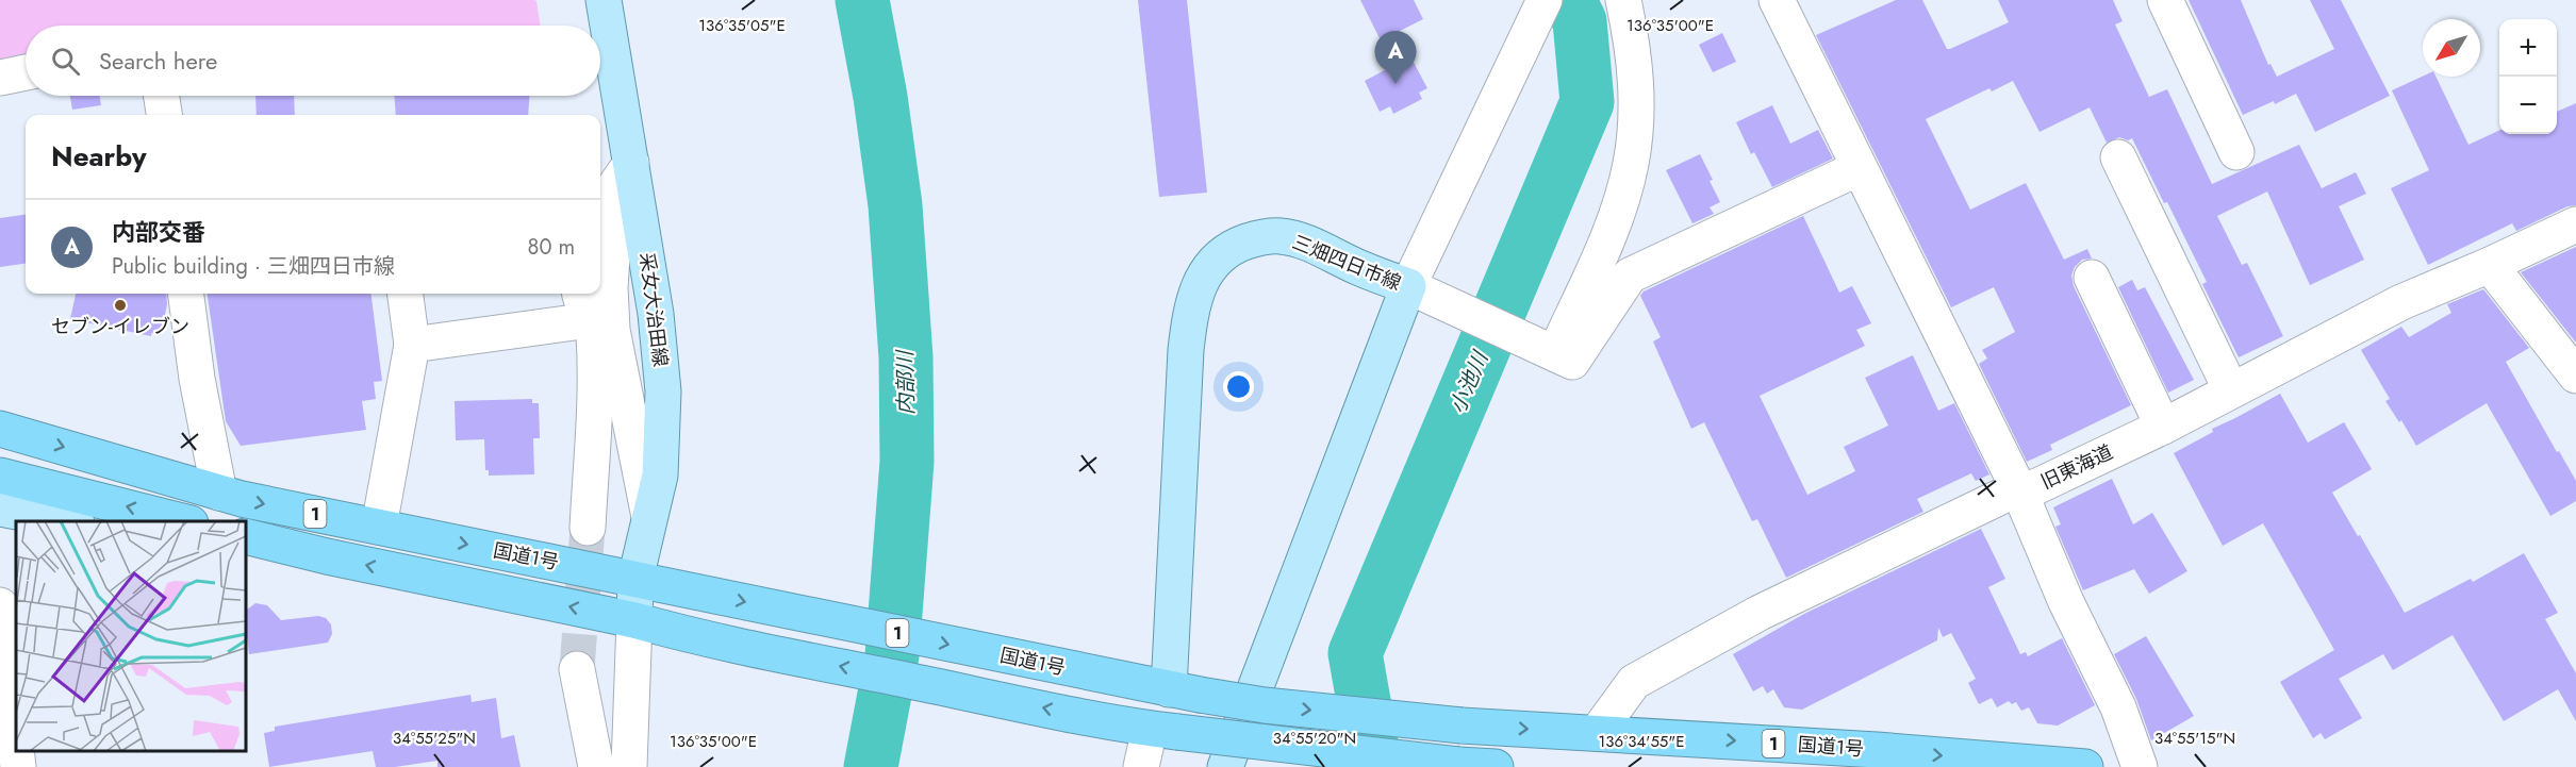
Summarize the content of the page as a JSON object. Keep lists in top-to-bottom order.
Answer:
{
  "streets": {
    "highway": ["1", "国道1号"],
    "main road": ["三畑四日市線", "采女大治田線"],
    "street": ["旧東海道"]
  },
  "crossings": [
    ["三畑四日市線", "国道1号"],
    ["采女大治田線", "国道1号"],
    ["旧東海道", "国道1号"]
  ],
  "water": ["内部川", "小池川"],
  "places": ["セブン-イレブン"],
  "north": "bottom left",
  "page": {
    "map_buttons": ["+", "−"],
    "search": "Search here",
    "pins": "A",
    "heading": "Nearby",
    "list": [
      {
        "mark": "A",
        "name": "内部交番",
        "note": "Public building · 三畑四日市線",
        "value": "80 m"
      }
    ]
  },
  "coordinates": [
    "136°35'05\"E",
    "136°35'00\"E",
    "34°55'25\"N",
    "34°55'20\"N",
    "34°55'15\"N",
    "136°34'55\"E"
  ]
}
